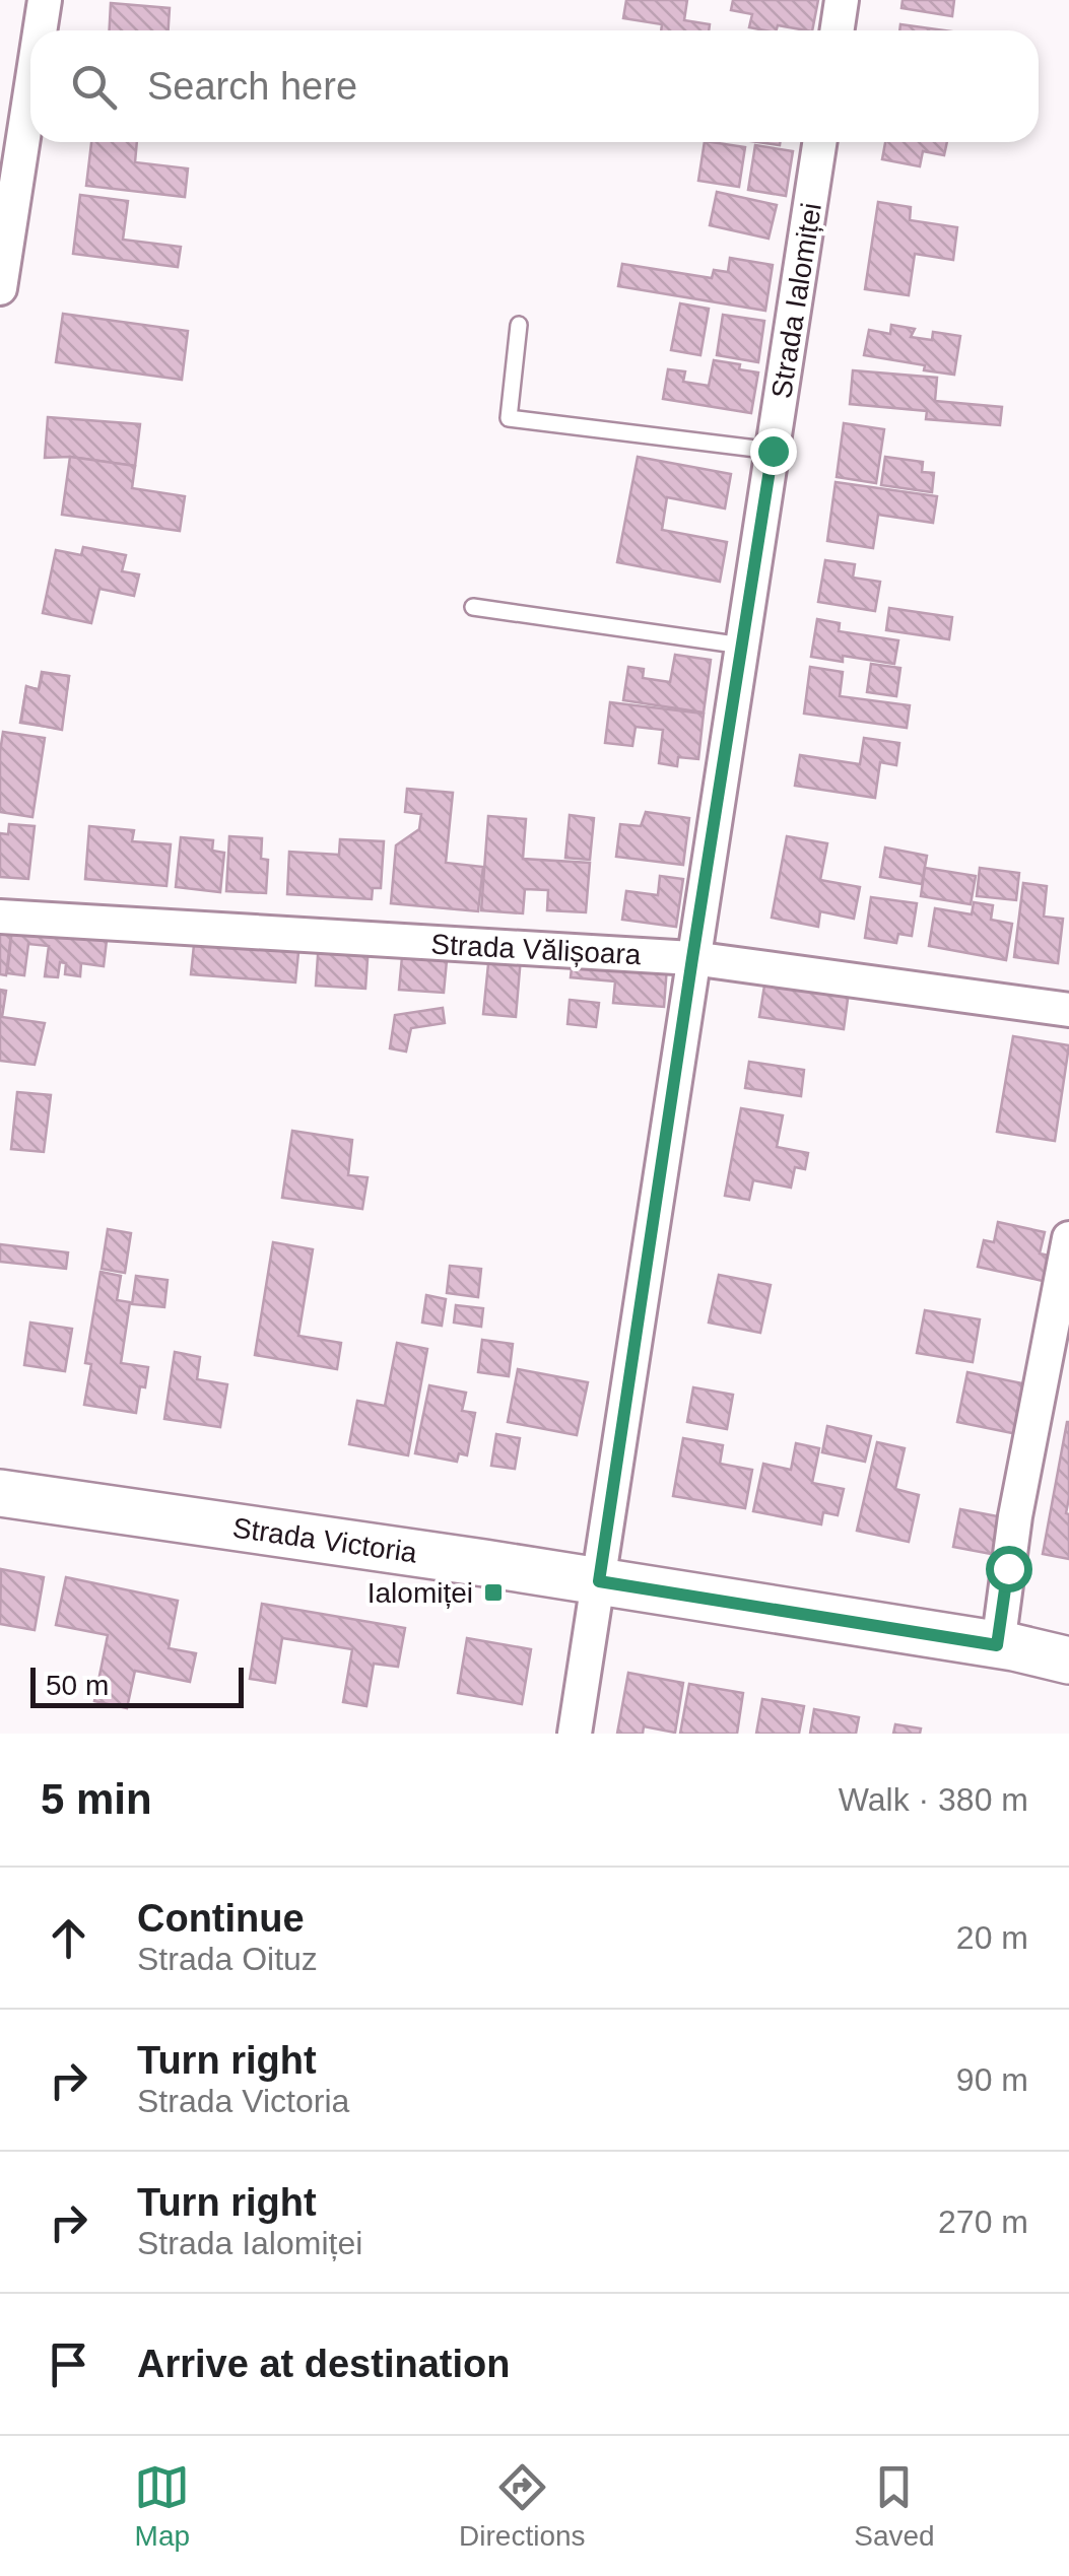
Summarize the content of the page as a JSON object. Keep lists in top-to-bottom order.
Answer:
{
  "streets": {
    "street": ["Strada Ialomiței", "Strada Vălișoara", "Strada Victoria"]
  },
  "crossings": [
    ["Strada Ialomiței", "Strada Vălișoara"],
    ["Strada Ialomiței", "Strada Victoria"]
  ],
  "places": {
    "transit": ["Ialomiței"]
  },
  "scale_bar": "50 m",
  "page": {
    "search": "Search here",
    "scale": "50 m",
    "heading": ["5 min", "Walk · 380 m"],
    "list": [
      ["Continue", "Strada Oituz", "20 m"],
      ["Turn right", "Strada Victoria", "90 m"],
      ["Turn right", "Strada Ialomiței", "270 m"],
      "Arrive at destination"
    ],
    "nav": ["Map", "Directions", "Saved"]
  }
}
